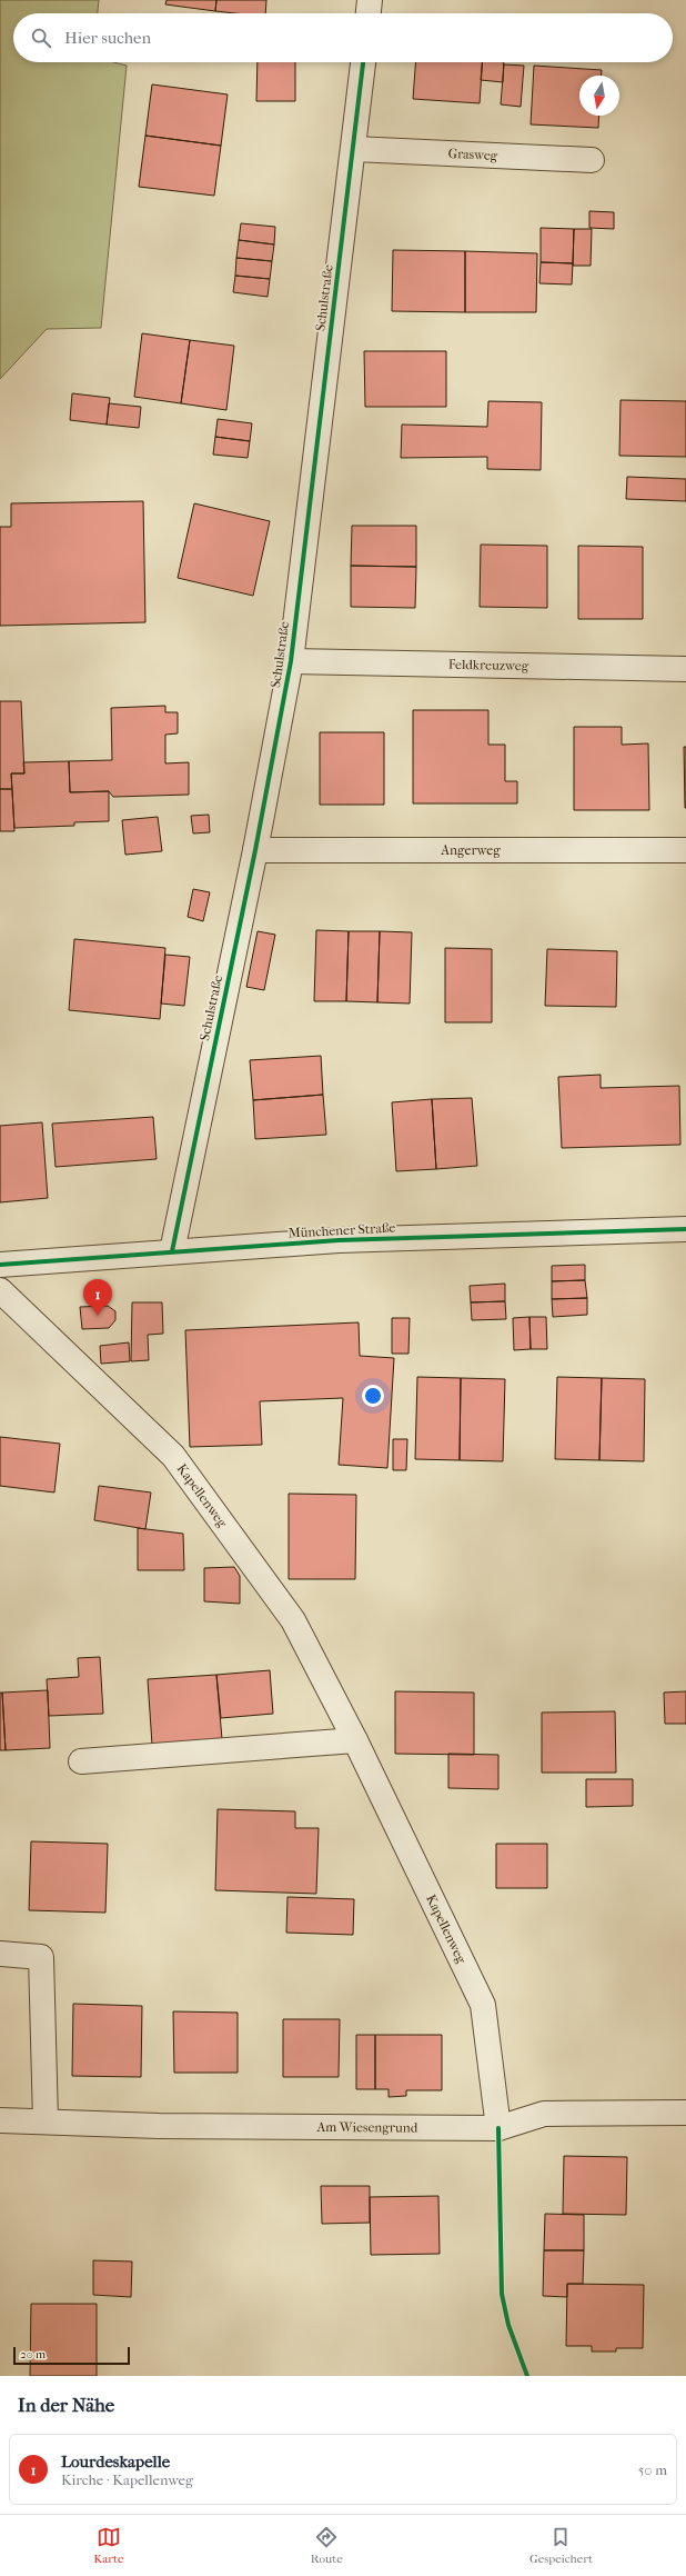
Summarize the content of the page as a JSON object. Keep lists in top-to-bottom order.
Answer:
{
  "streets": {
    "street": [
      "Grasweg",
      "Schulstraße",
      "Feldkreuzweg",
      "Angerweg",
      "Münchener Straße",
      "Kapellenweg",
      "Am Wiesengrund"
    ]
  },
  "crossings": [
    ["Grasweg", "Schulstraße"],
    ["Schulstraße", "Feldkreuzweg"],
    ["Schulstraße", "Angerweg"],
    ["Schulstraße", "Münchener Straße"],
    ["Kapellenweg", "Am Wiesengrund"]
  ],
  "scale_bar": "20 m",
  "north": "bottom",
  "page": {
    "search": "Hier suchen",
    "pins": "1",
    "scale": "20 m",
    "heading": "In der Nähe",
    "list": [
      {
        "mark": "1",
        "name": "Lourdeskapelle",
        "note": "Kirche · Kapellenweg",
        "value": "50 m"
      }
    ],
    "nav": ["Karte", "Route", "Gespeichert"]
  }
}
